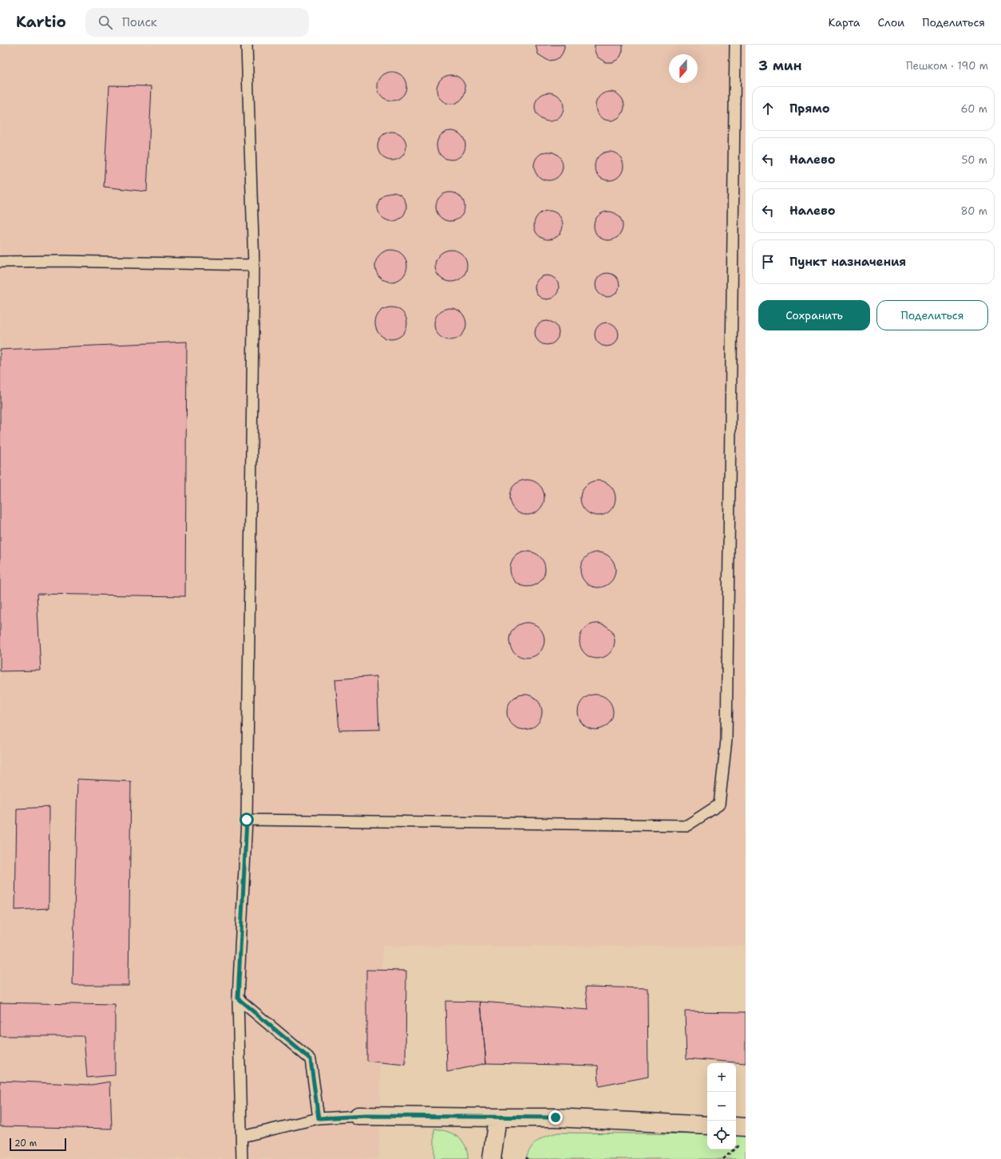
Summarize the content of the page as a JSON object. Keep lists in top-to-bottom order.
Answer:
{
  "scale_bar": "20 m",
  "north": "bottom",
  "page": {
    "header": "Kartio",
    "search": "Поиск",
    "nav": ["Карта", "Слои", "Поделиться"],
    "heading": ["3 мин", "Пешком · 190 m"],
    "list": [
      ["Прямо", "60 m"],
      ["Налево", "50 m"],
      ["Налево", "80 m"],
      "Пункт назначения"
    ],
    "buttons": ["Сохранить", "Поделиться"],
    "map_buttons": ["+", "−"],
    "scale": "20 m"
  }
}
